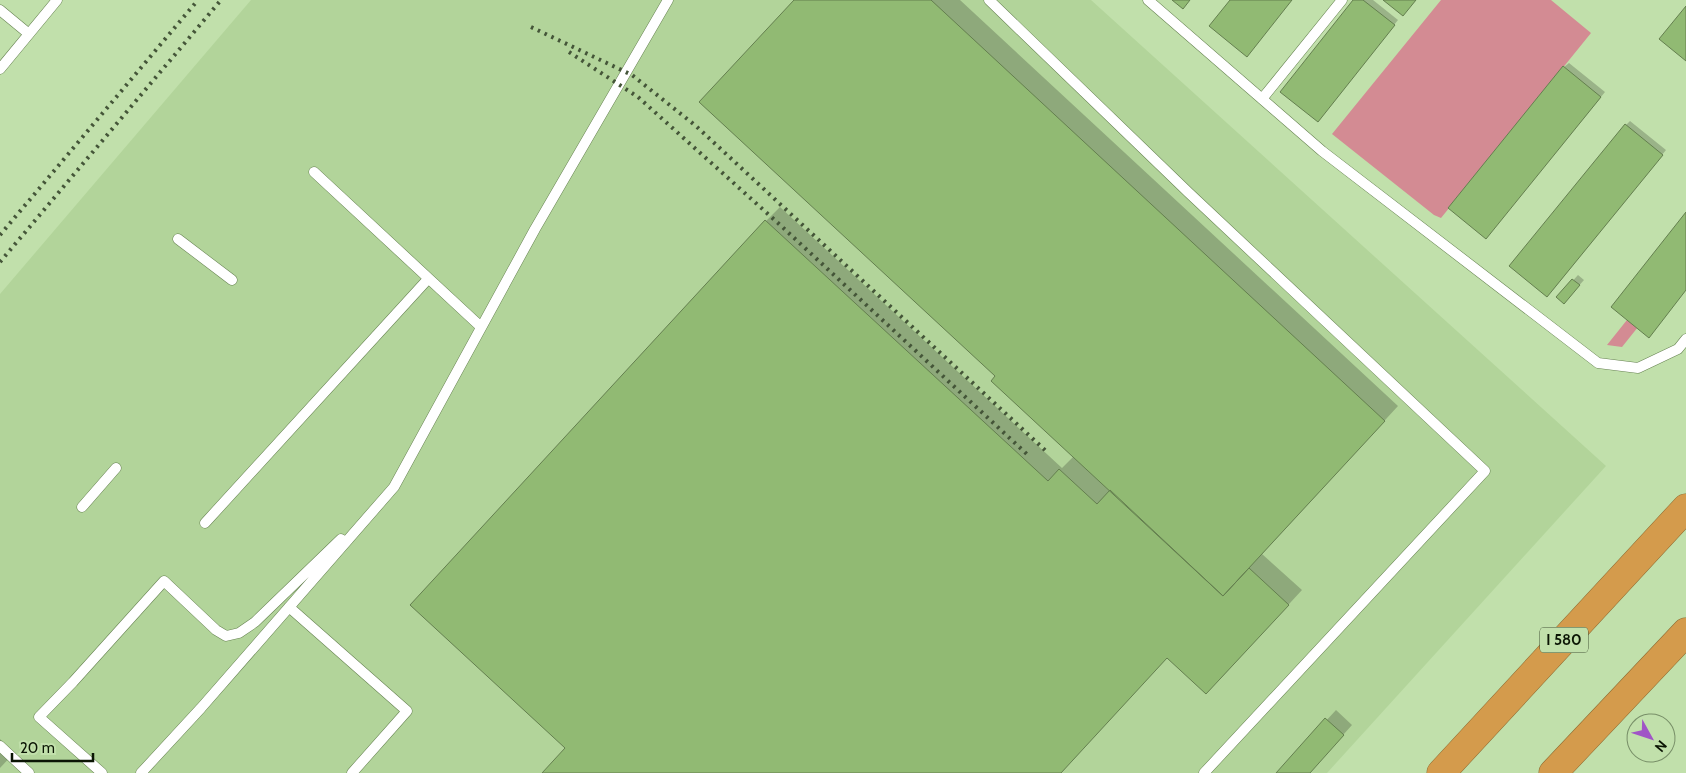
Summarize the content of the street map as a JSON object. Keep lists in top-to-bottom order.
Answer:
{
  "streets": {
    "highway": ["I 580"]
  },
  "scale_bar": "20 m",
  "north": "bottom right"
}
